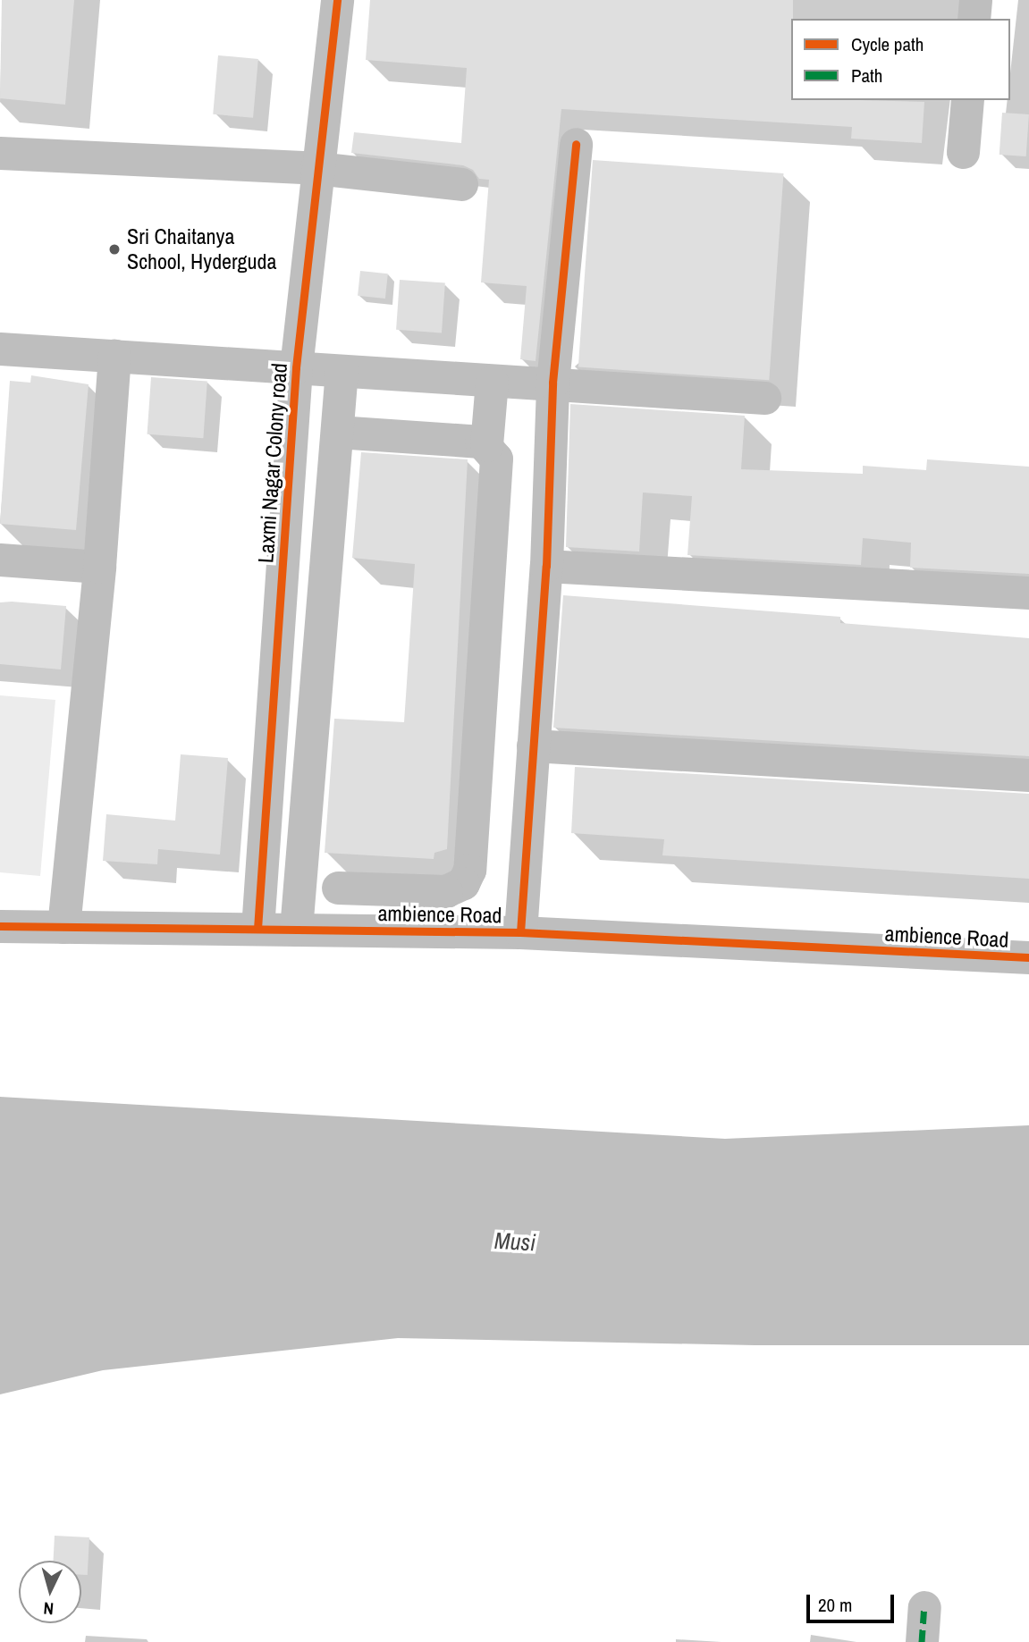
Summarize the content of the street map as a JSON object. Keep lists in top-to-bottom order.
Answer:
{
  "streets": {
    "street": ["Laxmi Nagar Colony road", "ambience Road"]
  },
  "crossings": [
    ["Laxmi Nagar Colony road", "ambience Road"]
  ],
  "water": ["Musi"],
  "places": ["Sri Chaitanya School, Hyderguda"],
  "legend": ["Cycle path", "Path"],
  "scale_bar": "20 m",
  "north": "bottom"
}
